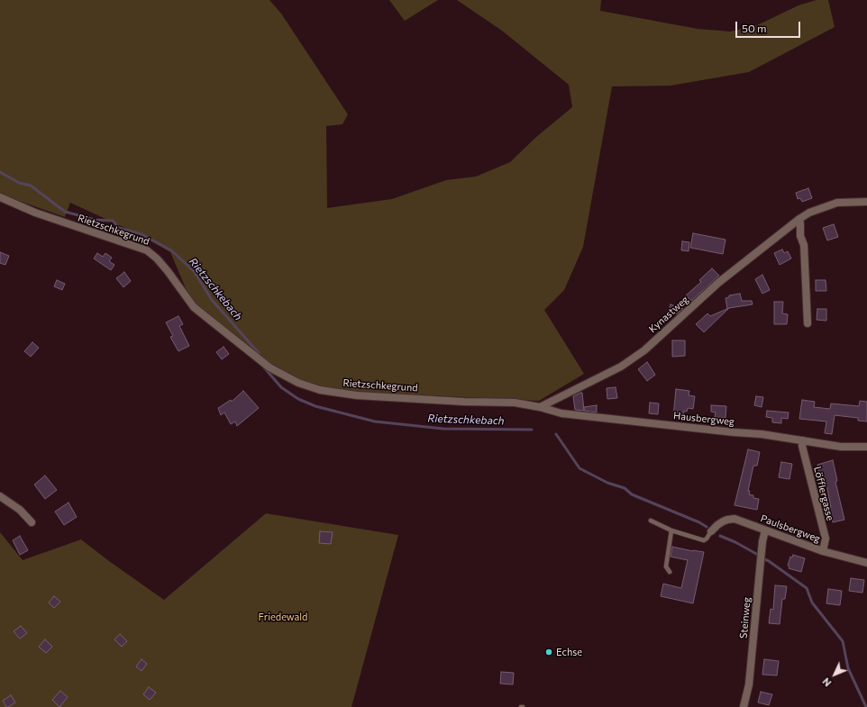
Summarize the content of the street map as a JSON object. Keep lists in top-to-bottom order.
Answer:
{
  "streets": {
    "street": [
      "Rietzschkegrund",
      "Kynastweg",
      "Hausbergweg",
      "Löfflergasse",
      "Paulsbergweg",
      "Steinweg"
    ]
  },
  "crossings": [
    ["Rietzschkegrund", "Kynastweg"],
    ["Rietzschkegrund", "Hausbergweg"],
    ["Kynastweg", "Hausbergweg"],
    ["Hausbergweg", "Löfflergasse"],
    ["Löfflergasse", "Paulsbergweg"],
    ["Paulsbergweg", "Steinweg"]
  ],
  "water": ["Rietzschkebach"],
  "parks": ["Friedewald"],
  "places": ["Echse"],
  "scale_bar": "50 m",
  "north": "bottom left"
}
